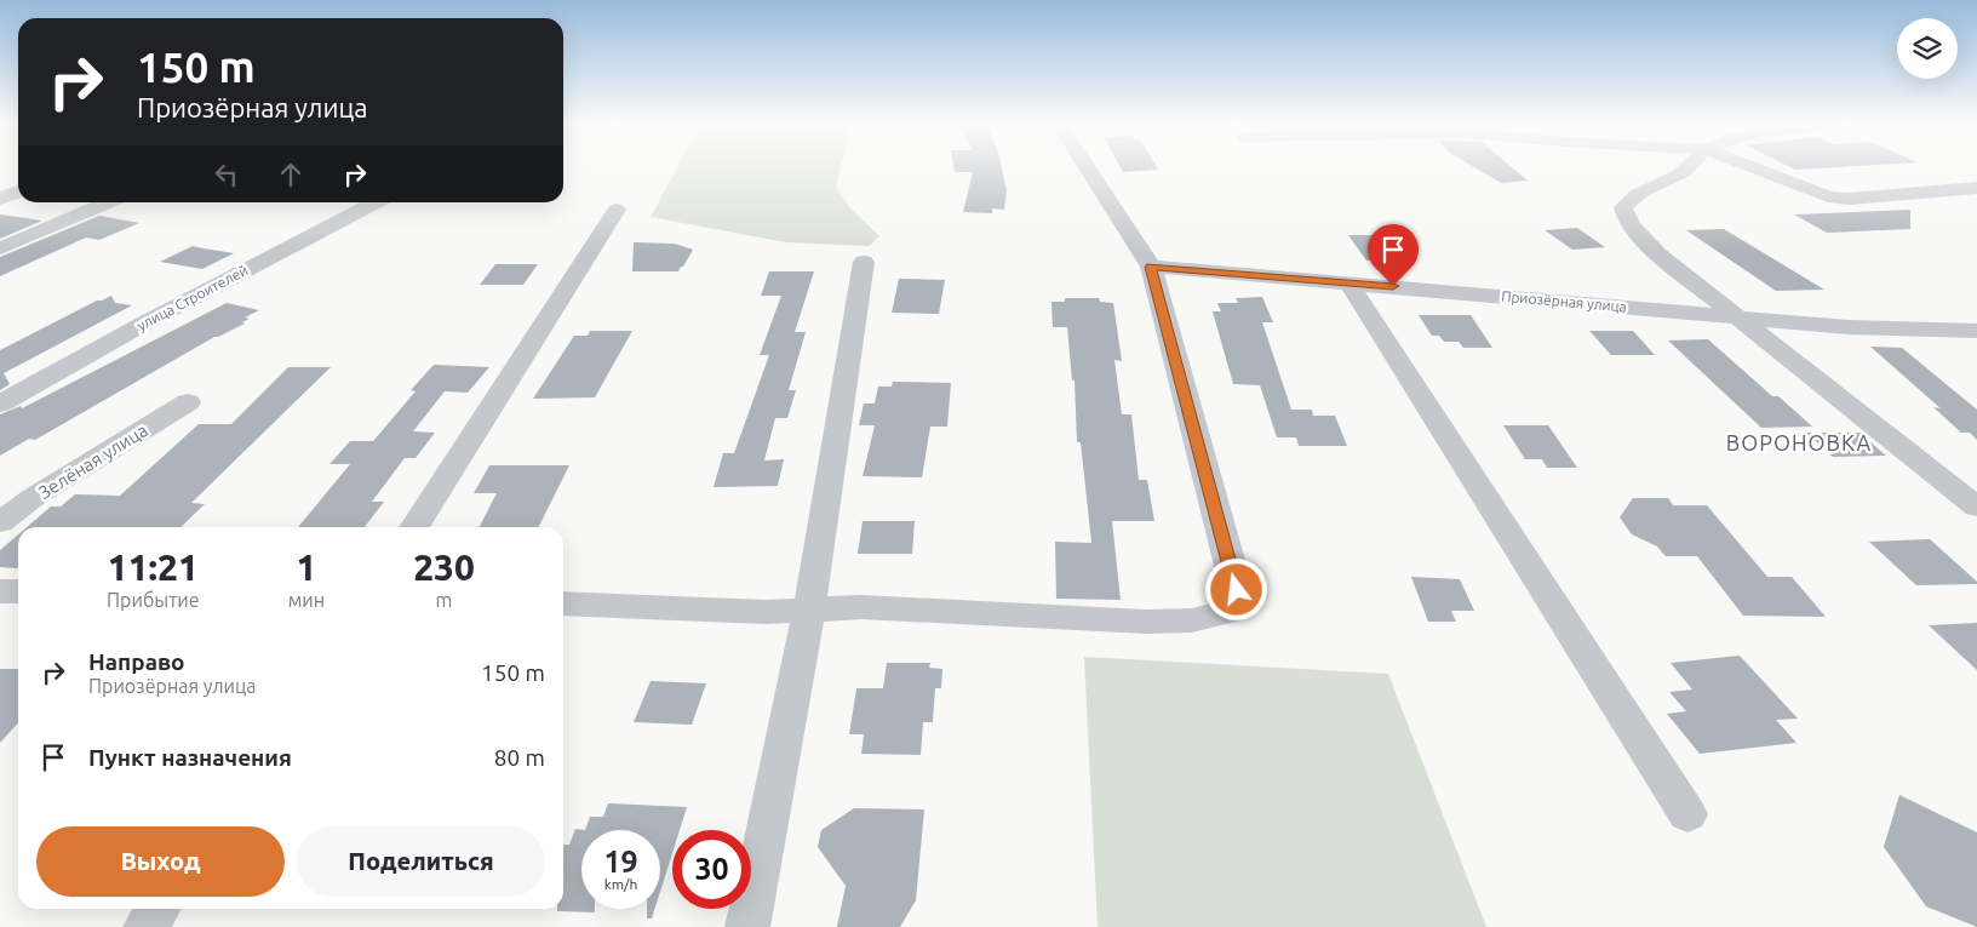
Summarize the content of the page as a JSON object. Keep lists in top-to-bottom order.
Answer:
{
  "streets": {
    "street": ["улица Строителей", "Приозёрная улица", "Зелёная улица"]
  },
  "districts": ["ВОРОНОВКА"],
  "page": {
    "turn": ["150 m", "Приозёрная улица"],
    "eta": [
      "11:21",
      "Прибытие",
      "1",
      "мин",
      "230",
      "m"
    ],
    "list": [
      {
        "name": "Направо",
        "note": "Приозёрная улица",
        "value": "150 m"
      },
      {
        "name": "Пункт назначения",
        "value": "80 m"
      }
    ],
    "buttons": ["Выход", "Поделиться"],
    "speed": "19 km/h",
    "limit": "30"
  }
}
